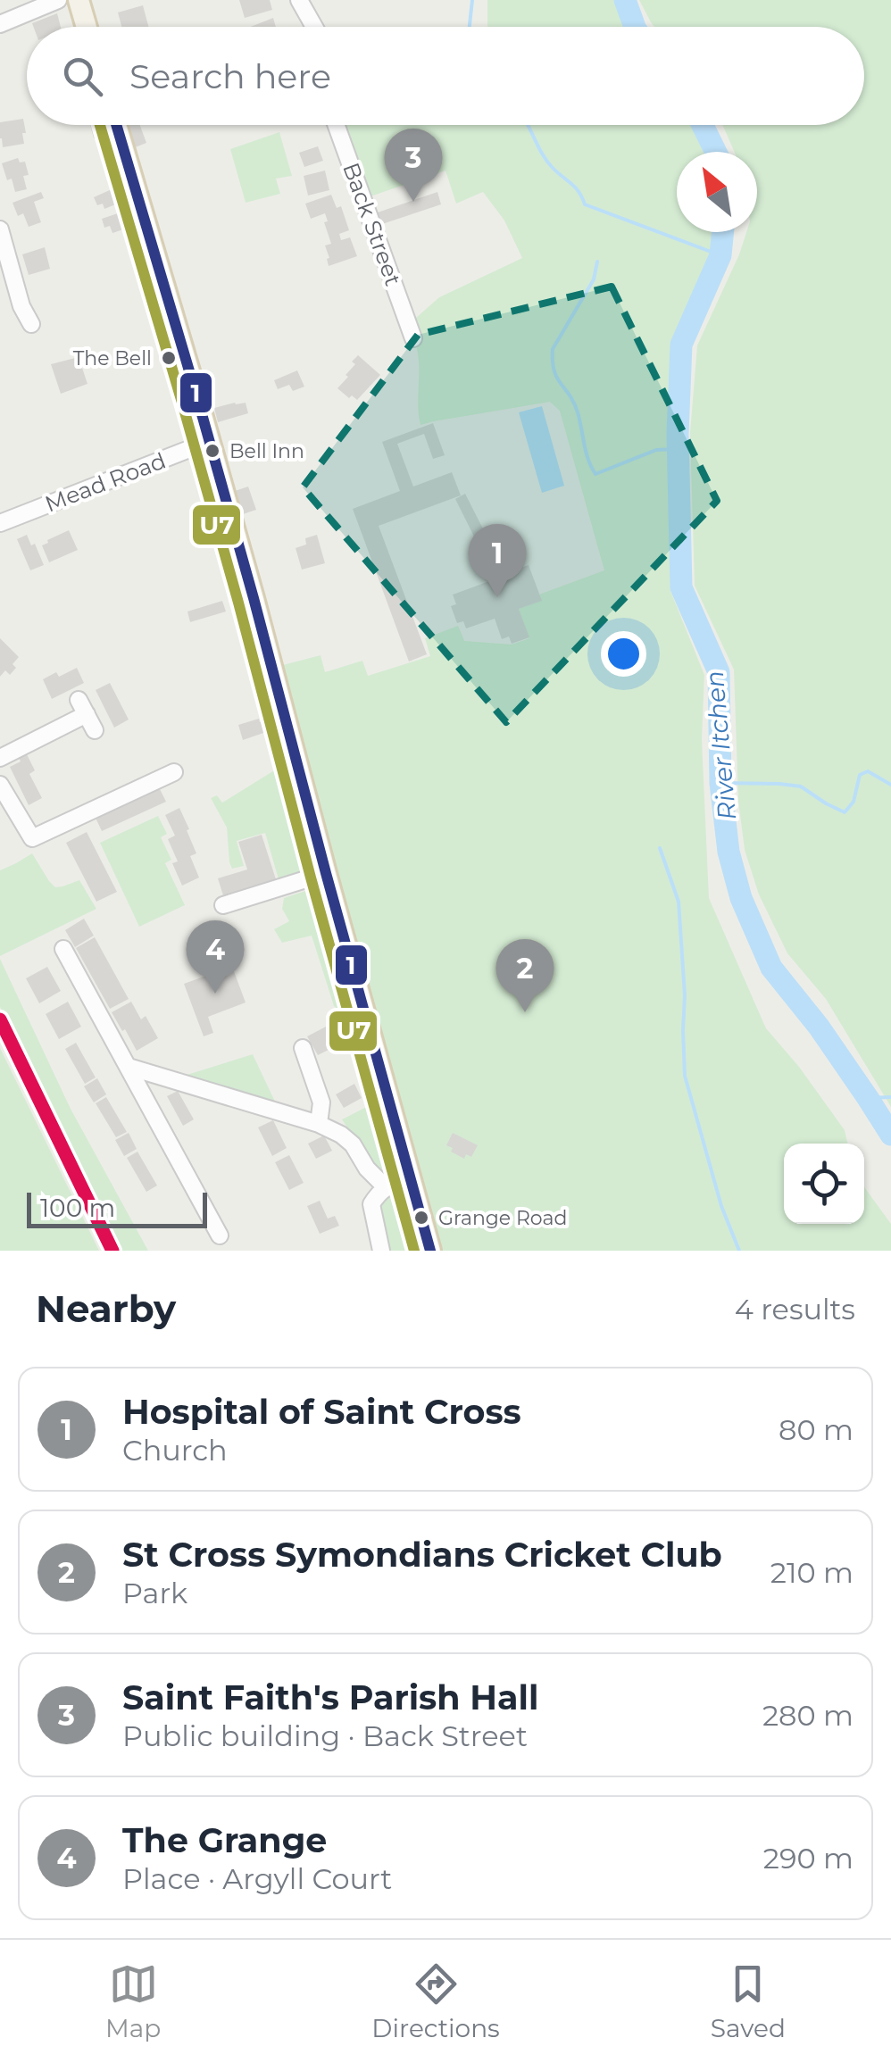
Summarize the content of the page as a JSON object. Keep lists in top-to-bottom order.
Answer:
{
  "streets": {
    "street": ["Back Street", "Mead Road"]
  },
  "water": ["River Itchen"],
  "places": ["The Bell", "Bell Inn", "Grange Road"],
  "lines": ["transit line 1", "transit line U7"],
  "scale_bar": "100 m",
  "north": "top left",
  "page": {
    "search": "Search here",
    "pins": [
      "3",
      "1",
      "4",
      "2"
    ],
    "scale": "100 m",
    "heading": ["Nearby", "4 results"],
    "list": [
      {
        "mark": "1",
        "name": "Hospital of Saint Cross",
        "note": "Church",
        "value": "80 m"
      },
      {
        "mark": "2",
        "name": "St Cross Symondians Cricket Club",
        "note": "Park",
        "value": "210 m"
      },
      {
        "mark": "3",
        "name": "Saint Faith's Parish Hall",
        "note": "Public building · Back Street",
        "value": "280 m"
      },
      {
        "mark": "4",
        "name": "The Grange",
        "note": "Place · Argyll Court",
        "value": "290 m"
      }
    ],
    "nav": ["Map", "Directions", "Saved"]
  }
}
